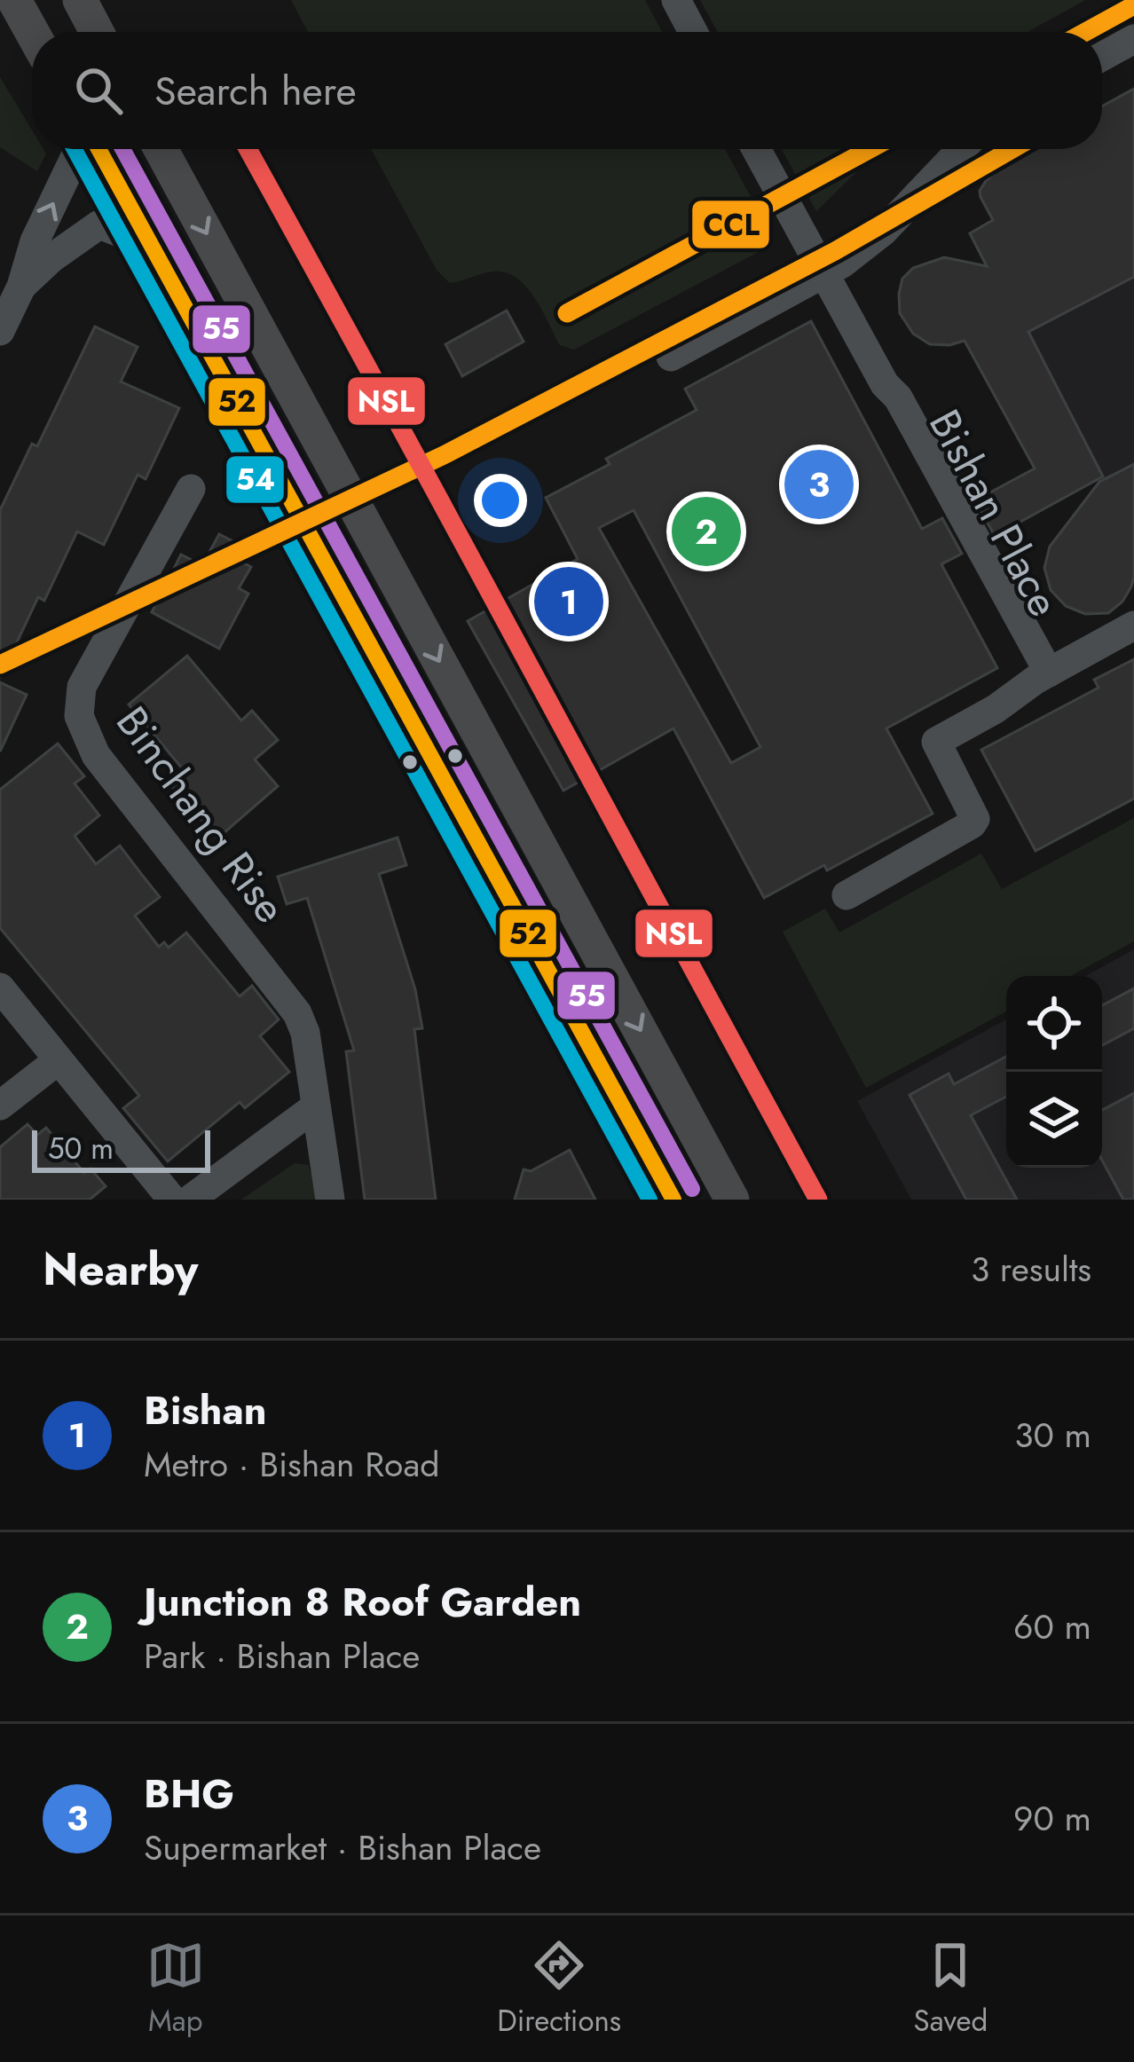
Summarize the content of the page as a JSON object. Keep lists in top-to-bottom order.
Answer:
{
  "streets": {
    "street": ["Bishan Place", "Binchang Rise"]
  },
  "lines": [
    "transit line CCL",
    "transit line NSL",
    "transit line 52",
    "transit line 54",
    "transit line 55"
  ],
  "scale_bar": "50 m",
  "page": {
    "search": "Search here",
    "pins": ["3", "2", "1"],
    "scale": "50 m",
    "heading": ["Nearby", "3 results"],
    "list": [
      {
        "mark": "1",
        "name": "Bishan",
        "note": "Metro · Bishan Road",
        "value": "30 m"
      },
      {
        "mark": "2",
        "name": "Junction 8 Roof Garden",
        "note": "Park · Bishan Place",
        "value": "60 m"
      },
      {
        "mark": "3",
        "name": "BHG",
        "note": "Supermarket · Bishan Place",
        "value": "90 m"
      }
    ],
    "nav": ["Map", "Directions", "Saved"]
  }
}
